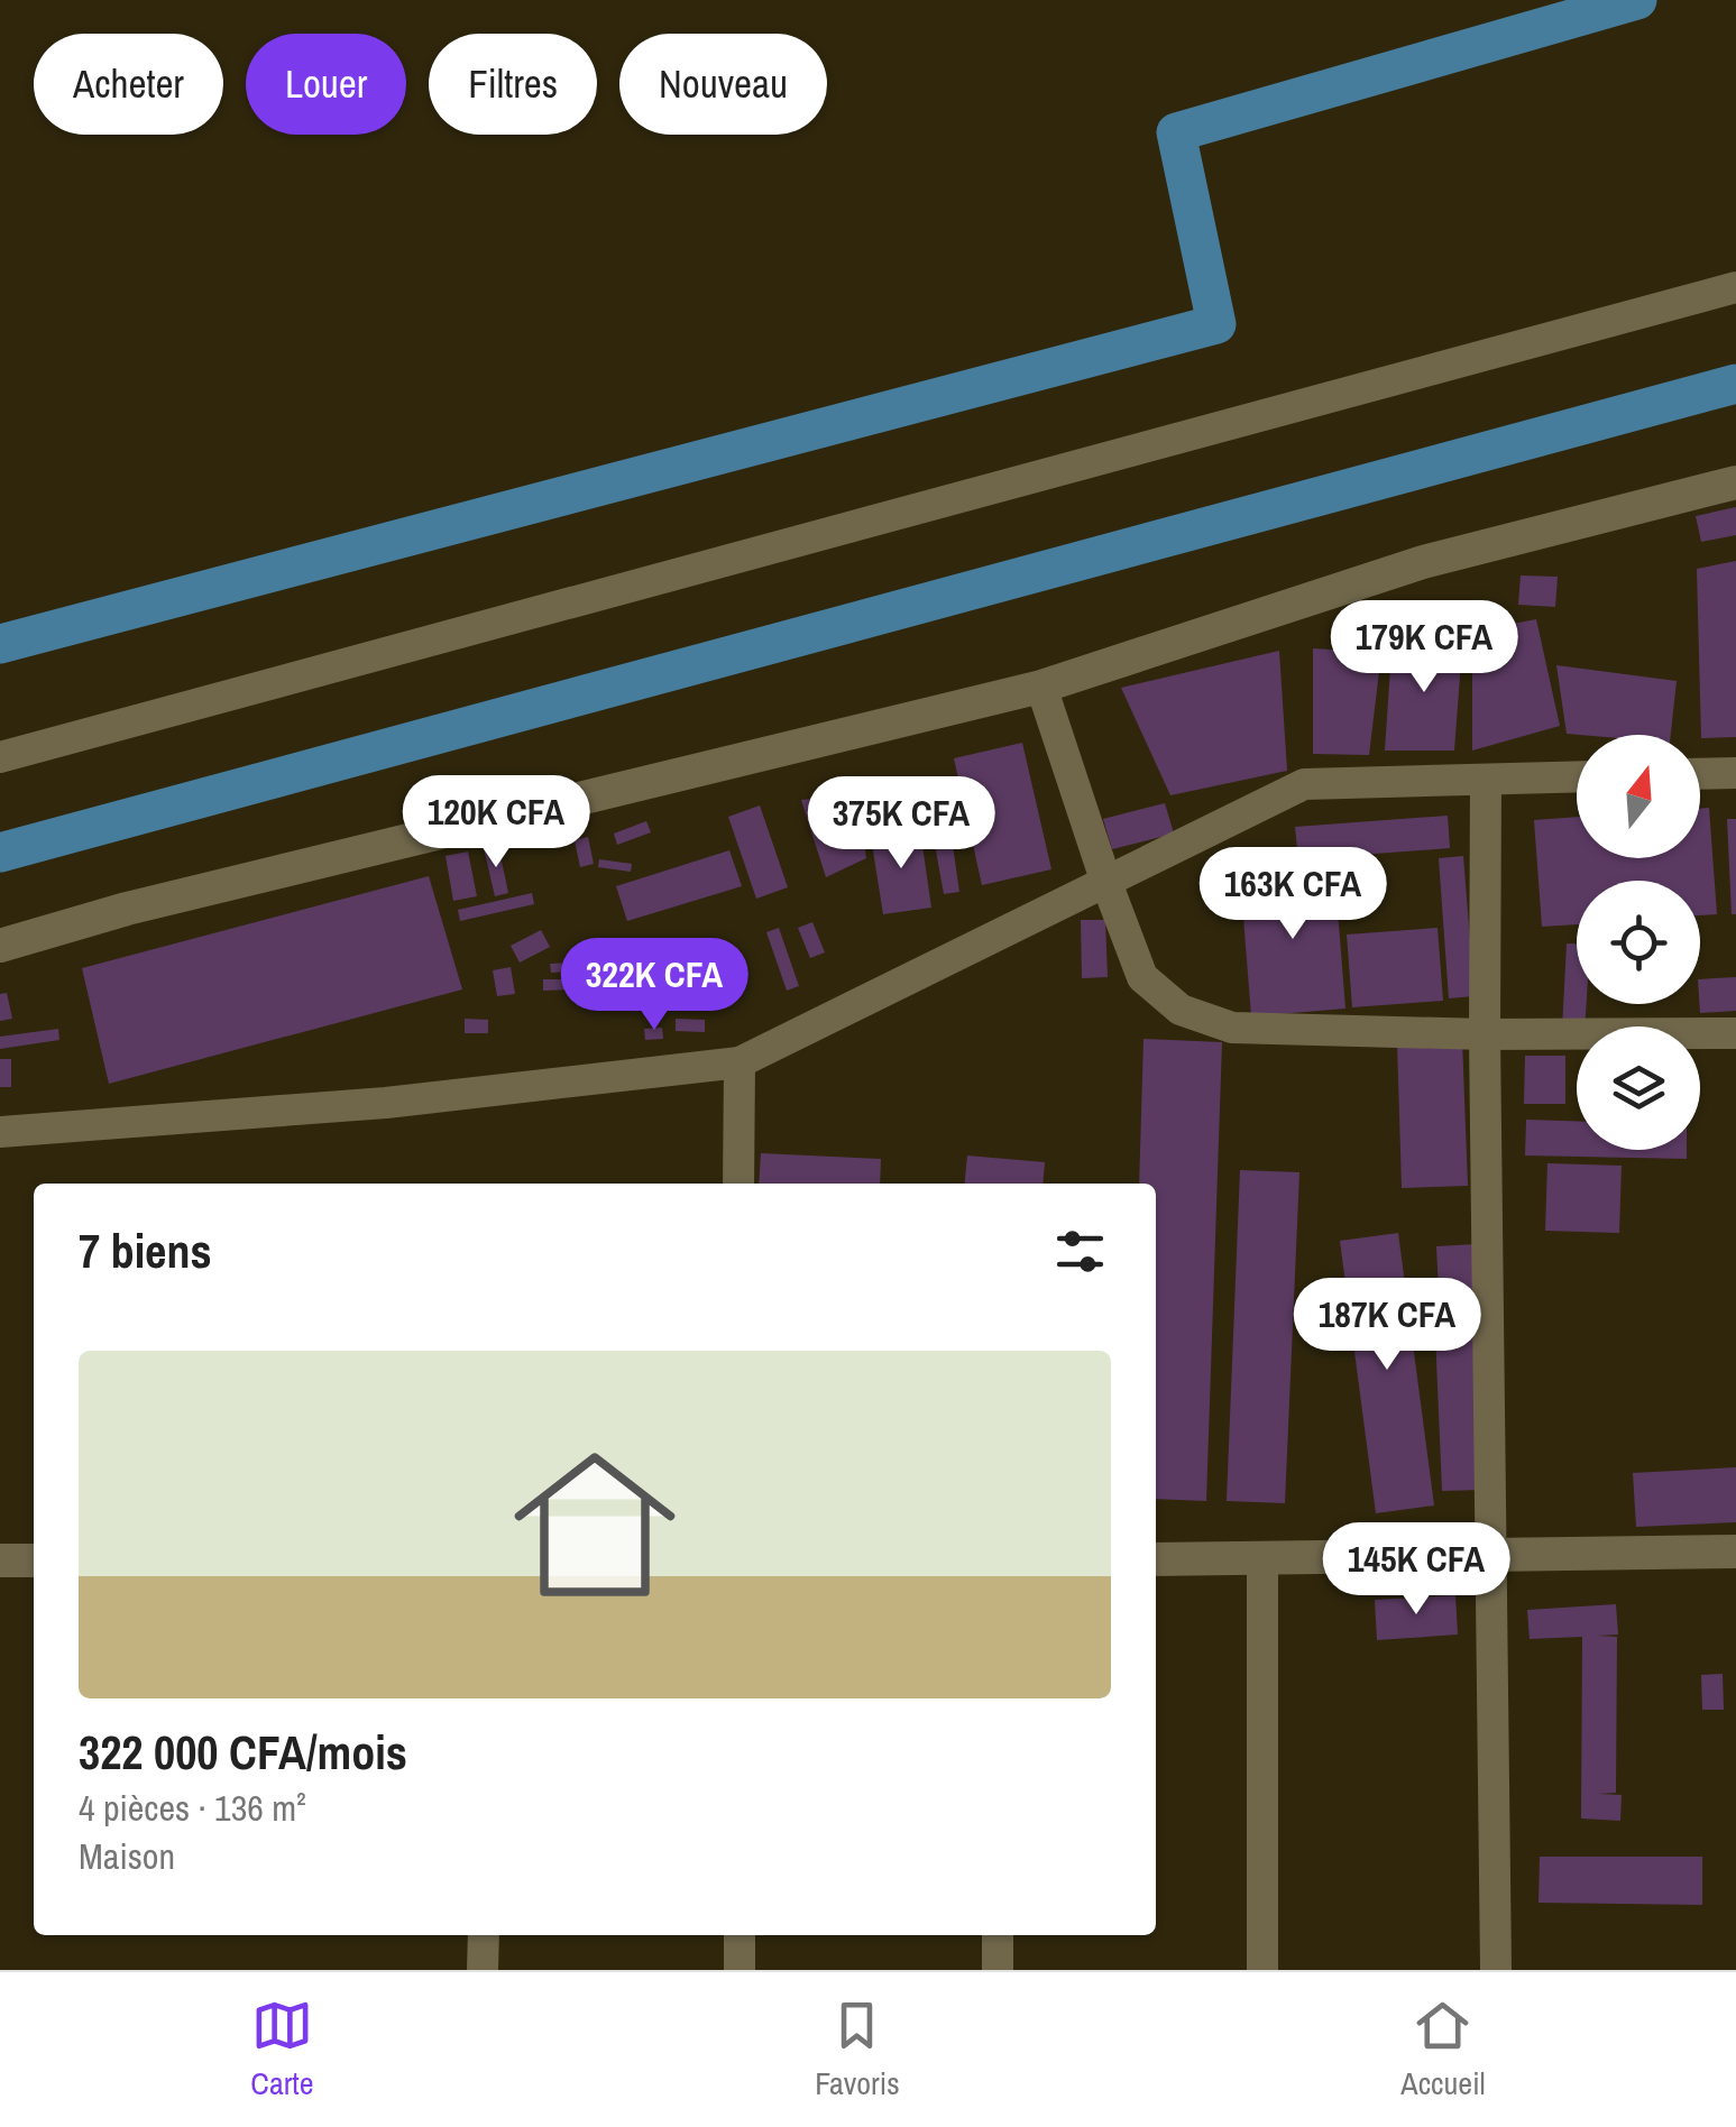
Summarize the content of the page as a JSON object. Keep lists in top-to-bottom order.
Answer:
{
  "north": "top",
  "page": {
    "chip": [
      "Acheter",
      "Louer",
      "Filtres",
      "Nouveau"
    ],
    "price": [
      "179K CFA",
      "120K CFA",
      "375K CFA",
      "163K CFA",
      "322K CFA",
      "187K CFA",
      "145K CFA"
    ],
    "heading": "7 biens",
    "list": [
      {
        "name": "322 000 CFA/mois",
        "note": "4 pièces · 136 m² · Maison"
      }
    ],
    "tabs": ["Carte", "Favoris", "Accueil"]
  }
}
